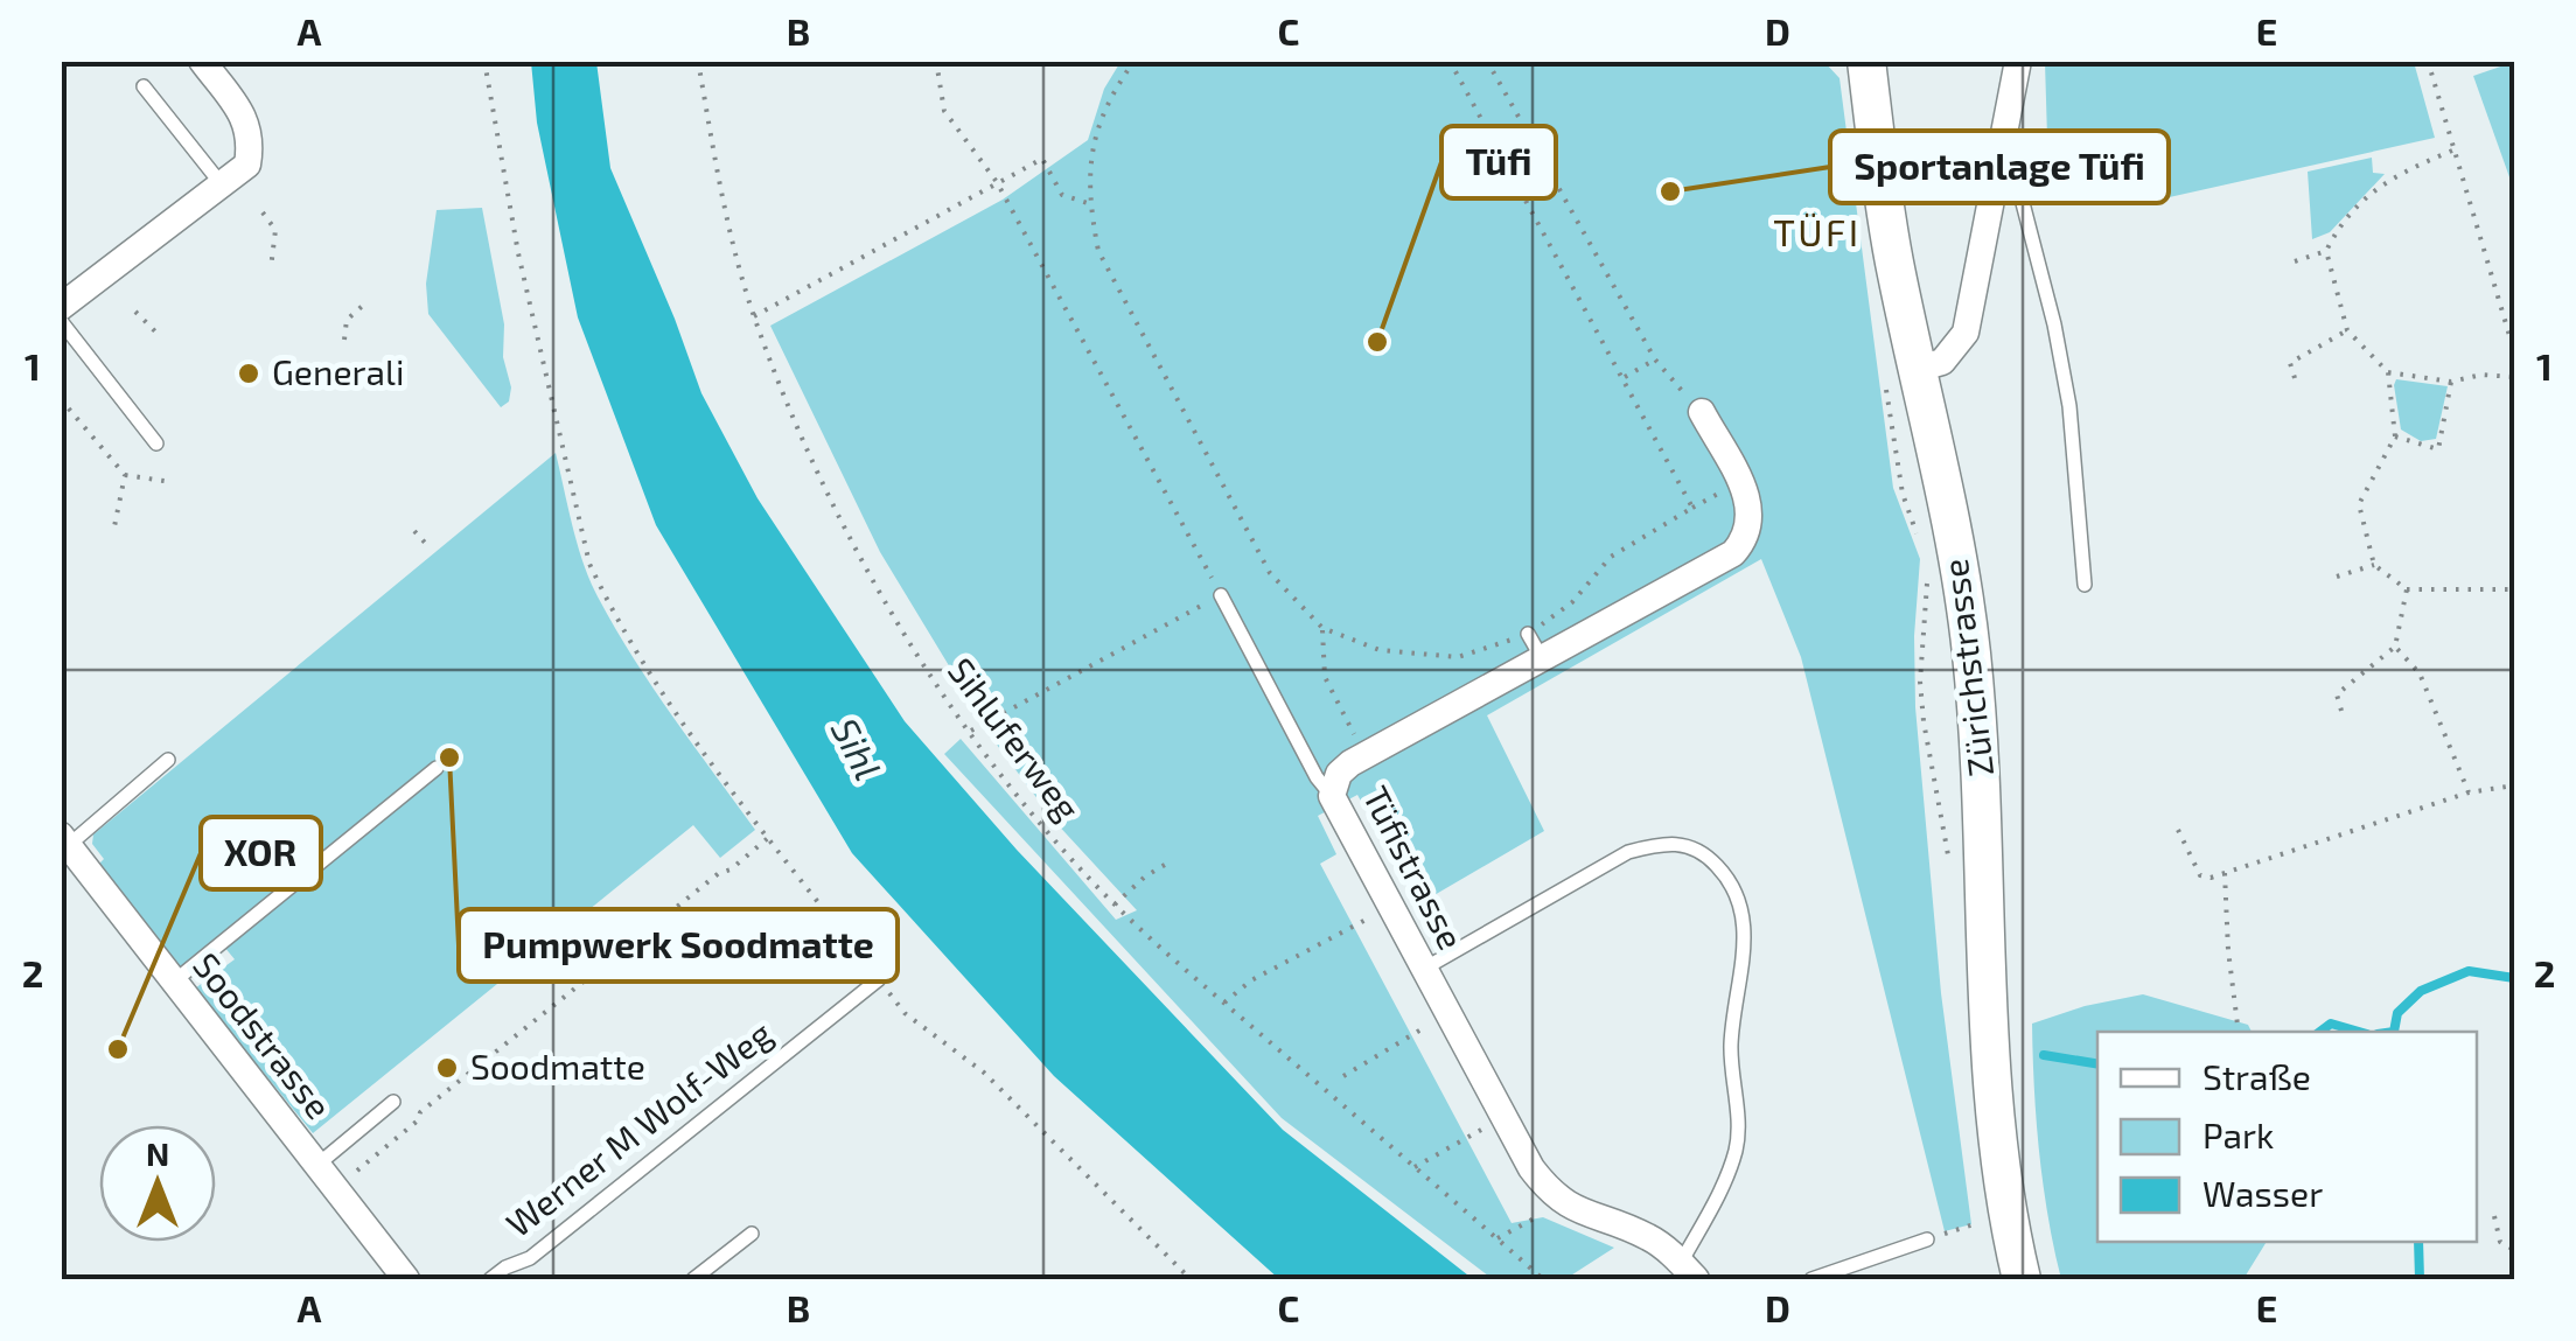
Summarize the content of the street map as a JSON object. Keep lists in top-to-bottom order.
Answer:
{
  "streets": {
    "main road": ["Zürichstrasse"],
    "street": ["Tüfistrasse", "Soodstrasse"],
    "lane": ["Werner M Wolf-Weg"],
    "path": ["Sihluferweg"]
  },
  "districts": ["TÜFI"],
  "water": ["Sihl"],
  "places": [
    "Sportanlage Tüfi",
    "Tüfi",
    "Generali",
    "Pumpwerk Soodmatte",
    "XOR",
    "Soodmatte"
  ],
  "legend": ["Straße", "Park", "Wasser"],
  "north": "top",
  "grid": {
    "columns": [
      "A",
      "B",
      "C",
      "D",
      "E"
    ],
    "rows": ["1", "2"]
  }
}
